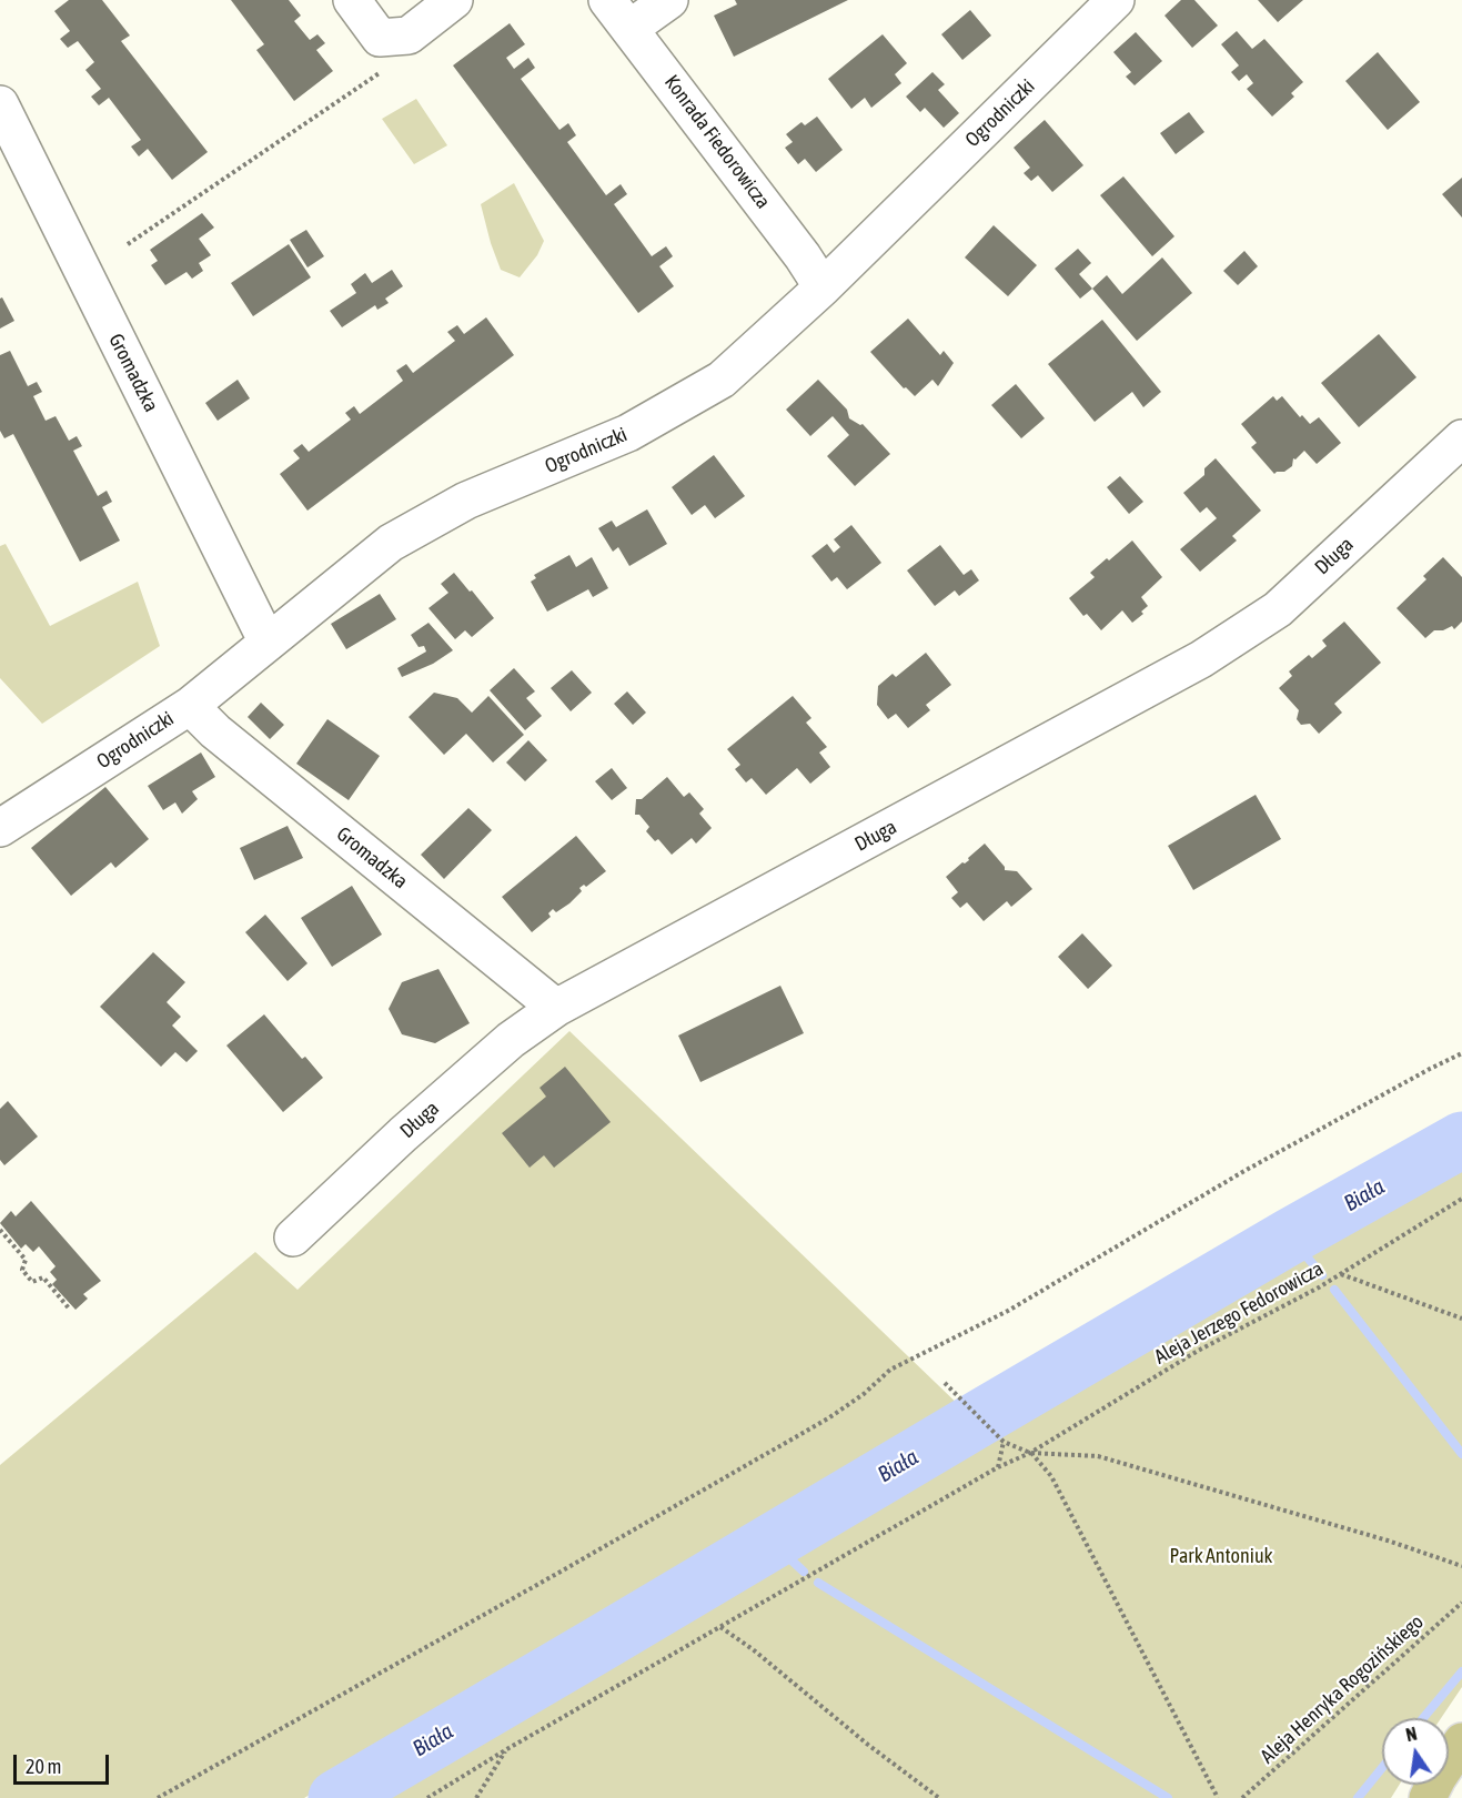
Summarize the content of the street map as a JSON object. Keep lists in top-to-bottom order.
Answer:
{
  "streets": {
    "street": [
      "Ogrodniczki",
      "Konrada Fiedorowicza",
      "Gromadzka",
      "Długa"
    ],
    "path": ["Aleja Jerzego Fedorowicza", "Aleja Henryka Rogozińskiego"]
  },
  "crossings": [
    ["Ogrodniczki", "Konrada Fiedorowicza"],
    ["Ogrodniczki", "Gromadzka"],
    ["Gromadzka", "Długa"]
  ],
  "water": ["Biała"],
  "parks": ["Park Antoniuk"],
  "scale_bar": "20 m",
  "north": "top"
}
